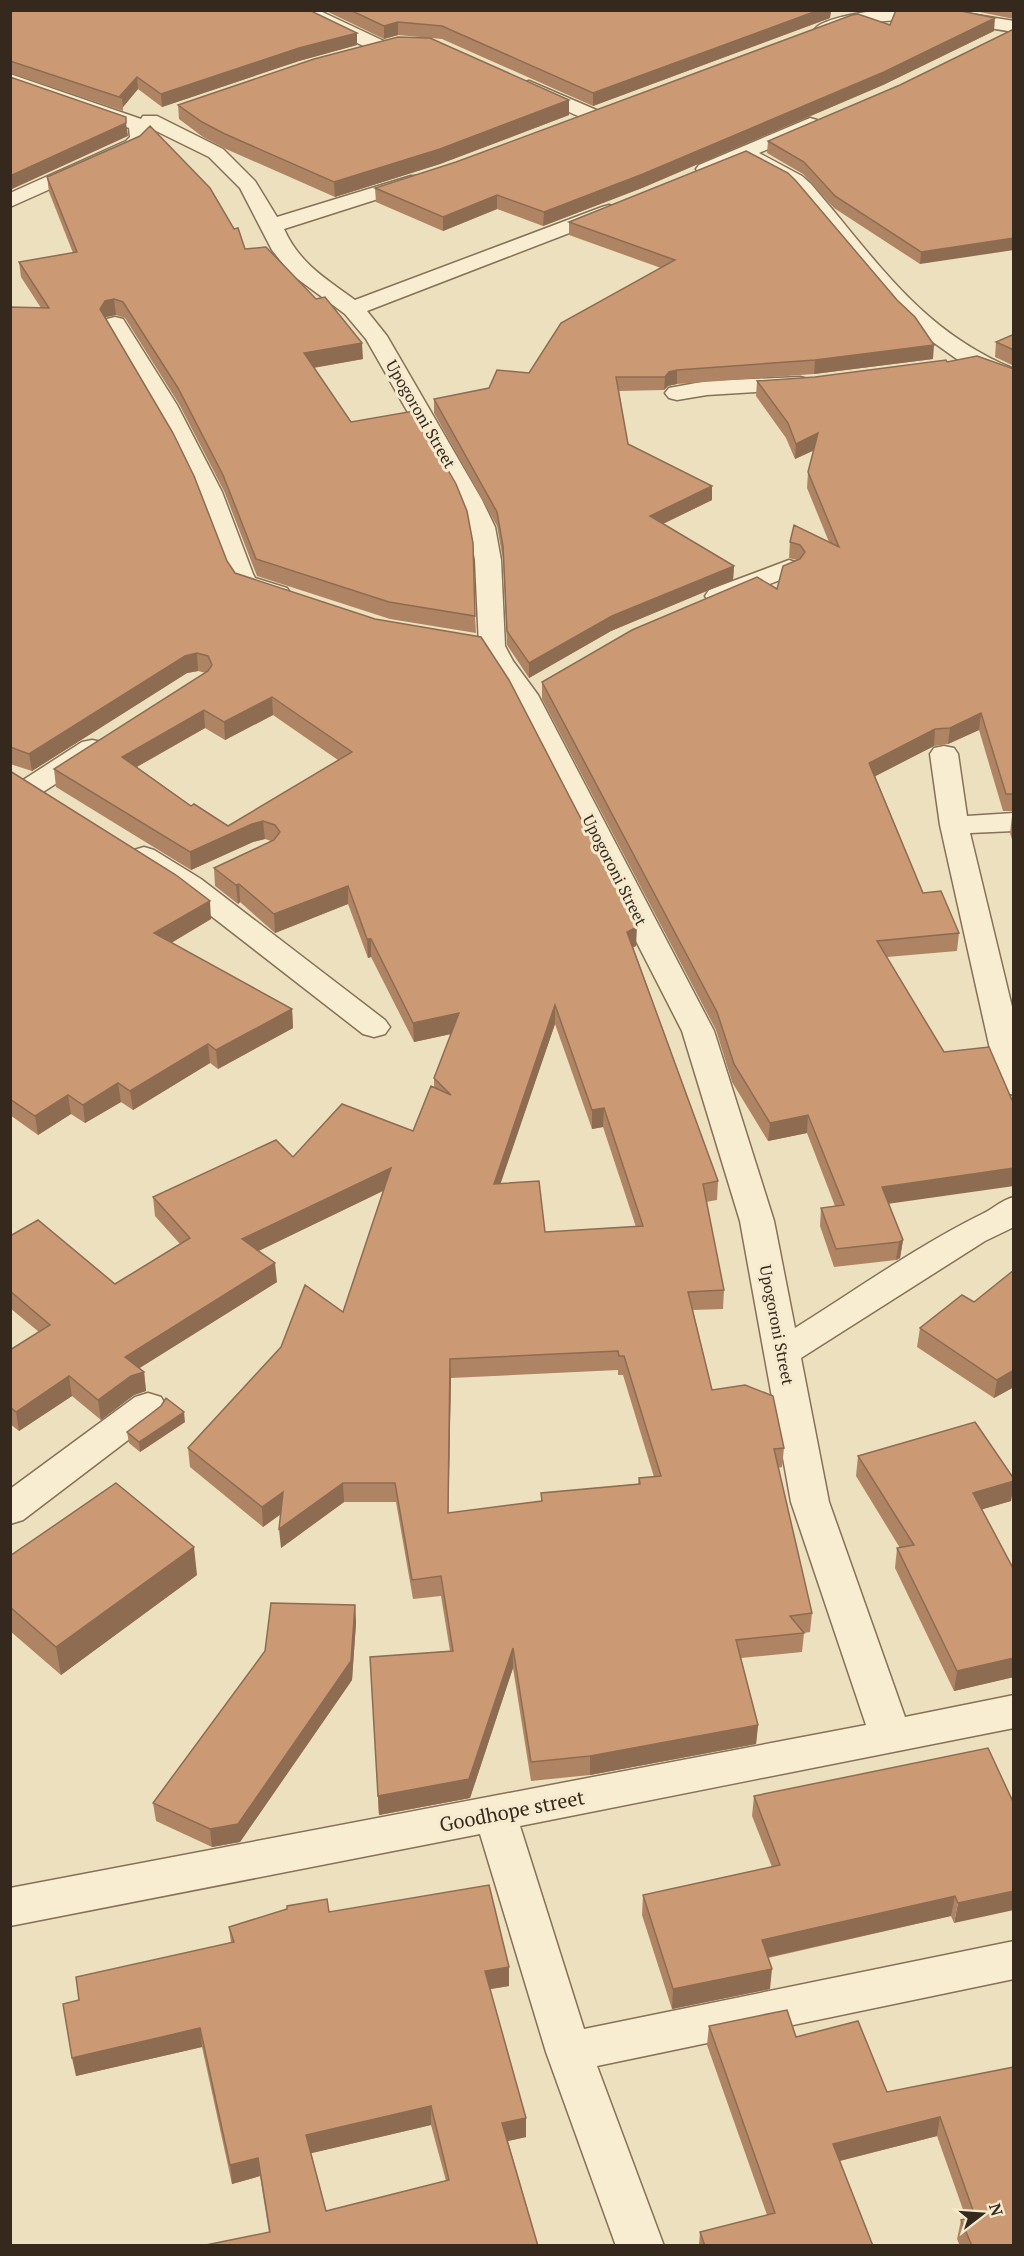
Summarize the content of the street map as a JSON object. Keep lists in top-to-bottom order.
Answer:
{
  "streets": {
    "street": ["Upogoroni Street", "Goodhope street"]
  },
  "crossings": [
    ["Upogoroni Street", "Goodhope street"]
  ],
  "north": "right"
}
